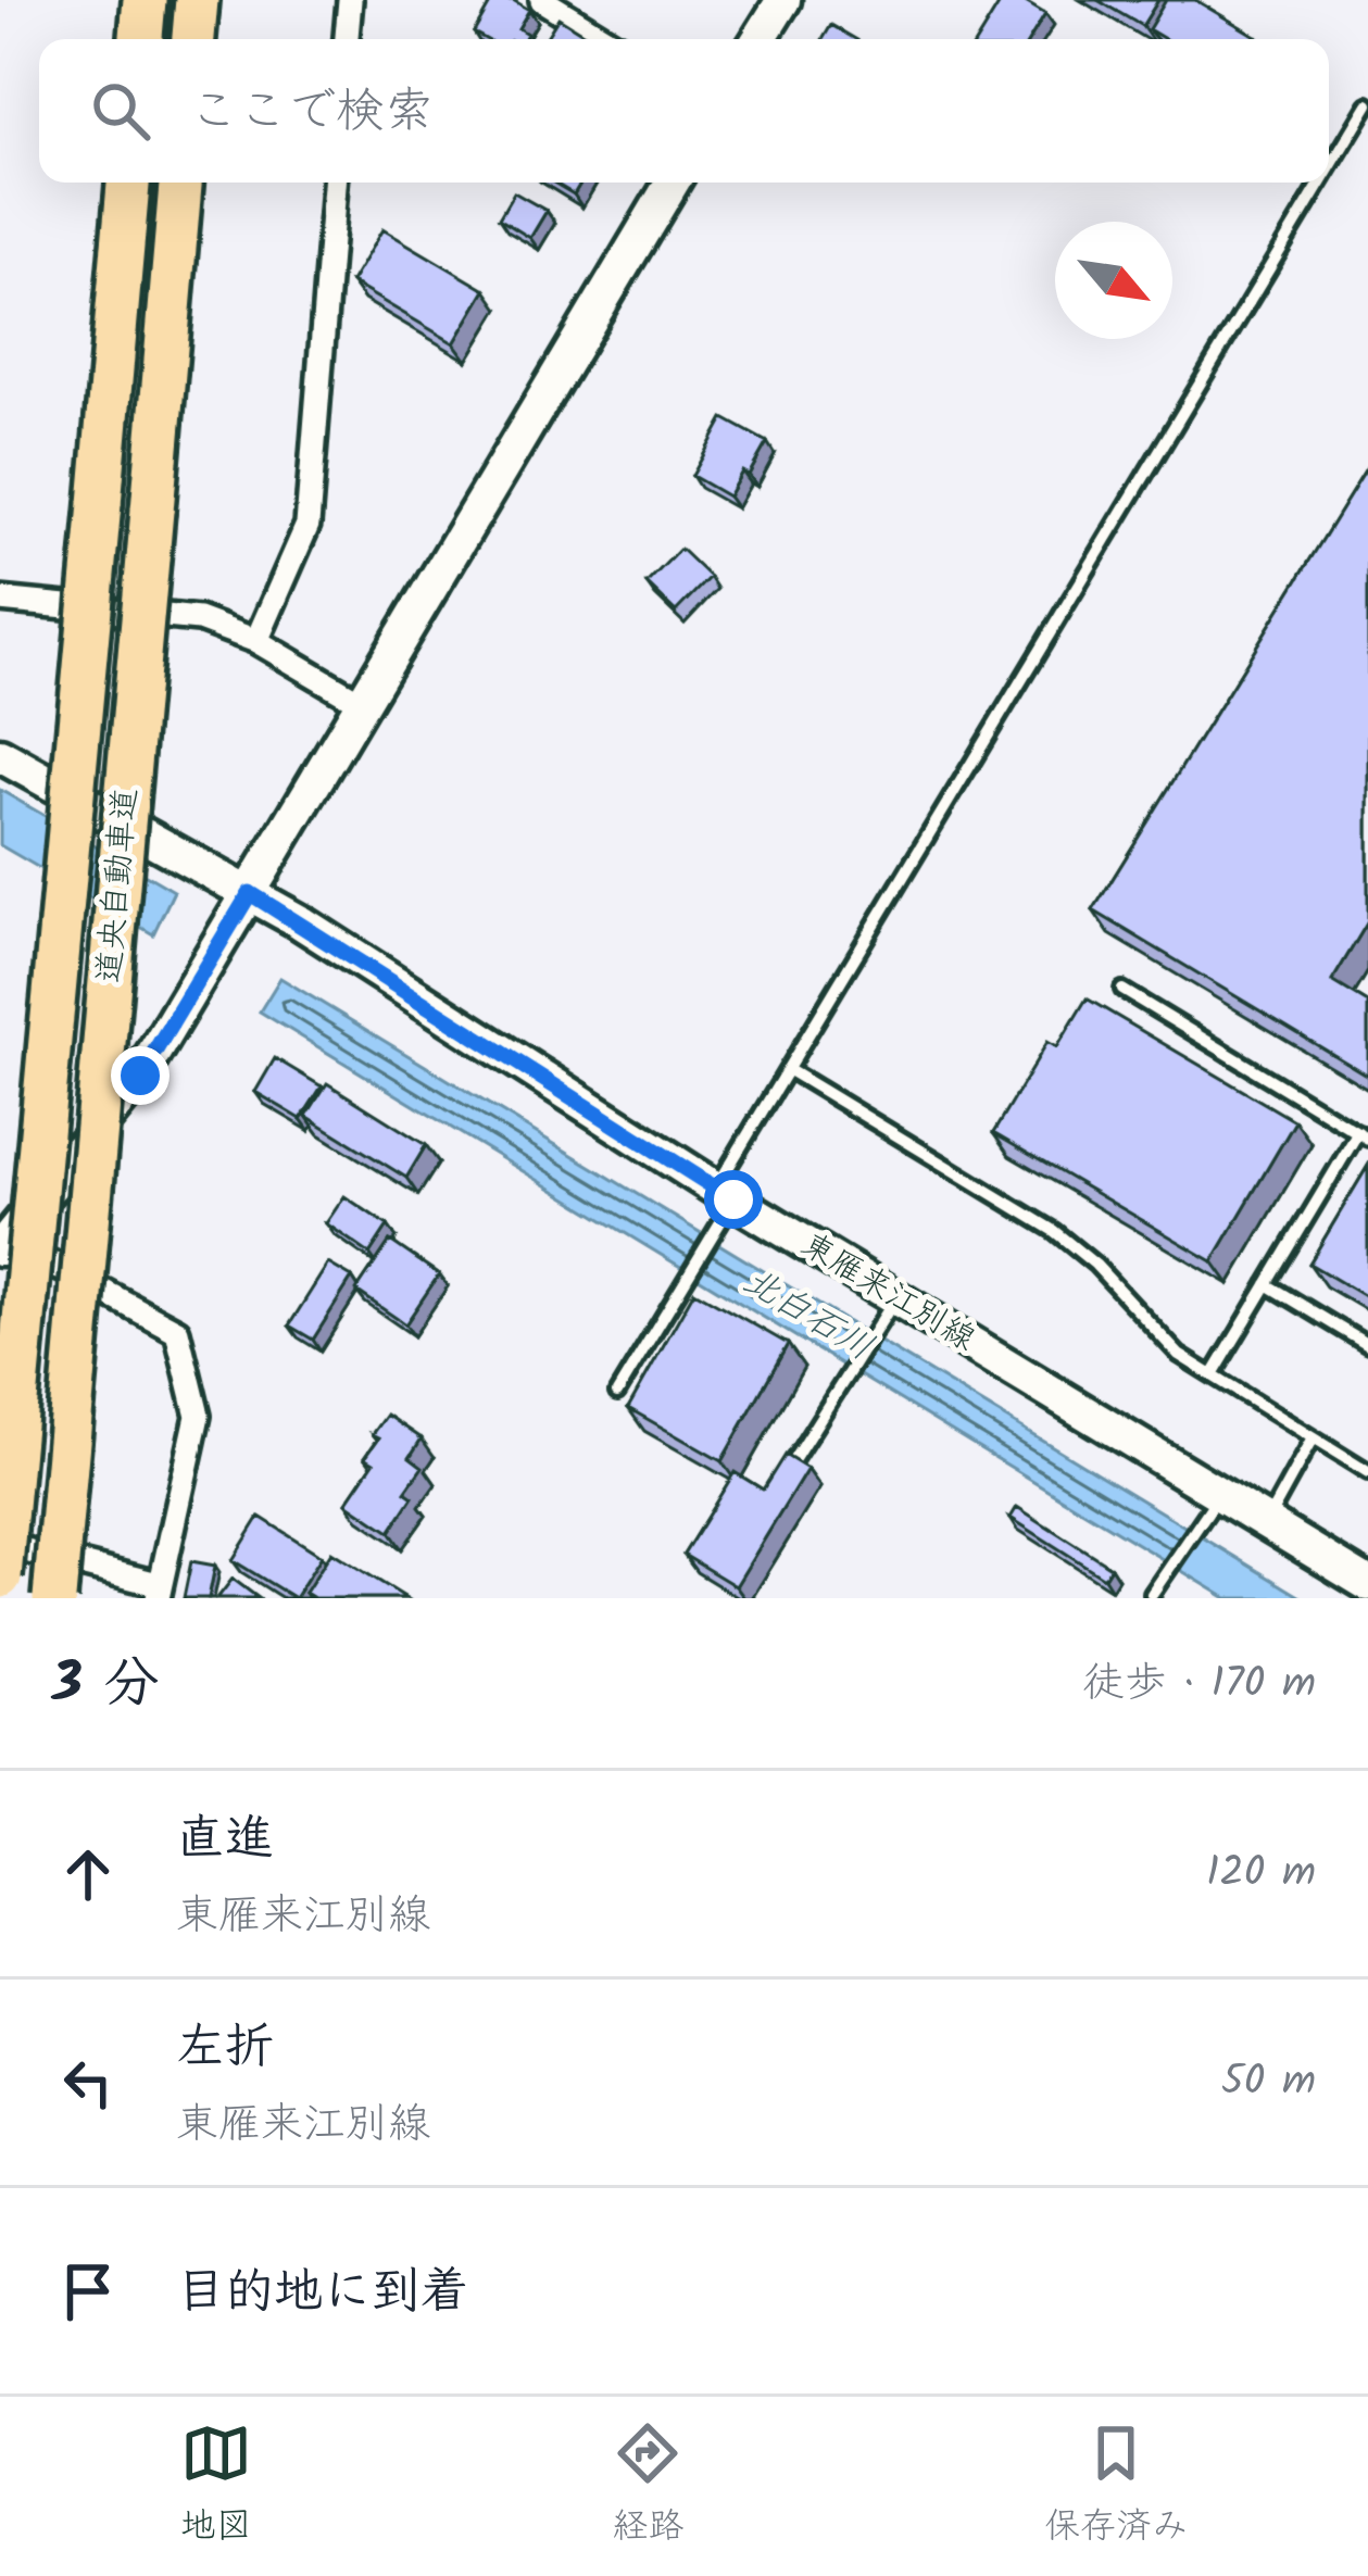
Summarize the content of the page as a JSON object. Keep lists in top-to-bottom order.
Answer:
{
  "streets": {
    "highway": ["道央自動車道"],
    "main road": ["東雁来江別線"]
  },
  "water": ["北白石川"],
  "north": "bottom right",
  "page": {
    "search": "ここで検索",
    "heading": ["3 分", "徒歩 · 170 m"],
    "list": [
      ["直進", "東雁来江別線", "120 m"],
      ["左折", "東雁来江別線", "50 m"],
      "目的地に到着"
    ],
    "nav": ["地図", "経路", "保存済み"]
  }
}
